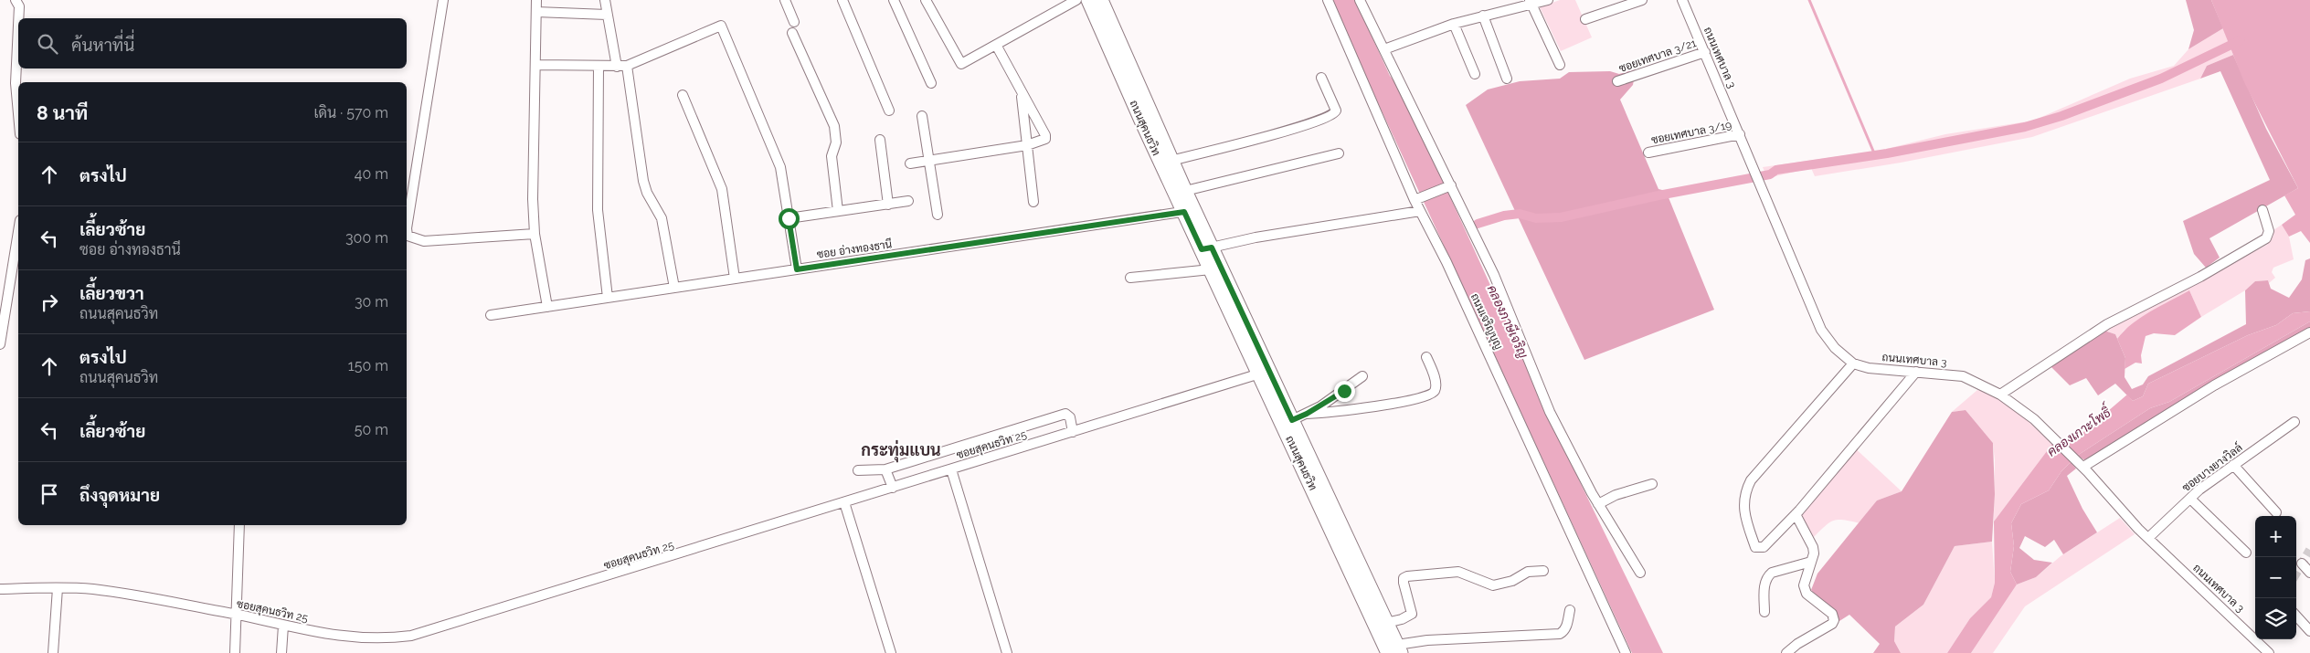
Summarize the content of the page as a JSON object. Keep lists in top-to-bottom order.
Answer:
{
  "streets": {
    "main road": ["ถนนสุคนธวิท"],
    "street": [
      "ซอยเทศบาล 3/21",
      "ถนนเทศบาล 3",
      "ซอยเทศบาล 3/19",
      "ซอย อ่างทองธานี",
      "ถนนเจริญบุญ",
      "ซอยสุคนธวิท 25",
      "ซอยบางยางวิลล์"
    ]
  },
  "crossings": [
    ["ซอยเทศบาล 3/21", "ถนนเทศบาล 3"],
    ["ถนนเทศบาล 3", "ซอยเทศบาล 3/19"],
    ["ถนนเทศบาล 3", "ซอยบางยางวิลล์"],
    ["ถนนสุคนธวิท", "ซอย อ่างทองธานี"],
    ["ถนนสุคนธวิท", "ซอยสุคนธวิท 25"]
  ],
  "districts": ["กระทุ่มแบน"],
  "water": ["คลองภาษีเจริญ", "คลองเกาะโพธิ์"],
  "page": {
    "search": "ค้นหาที่นี่",
    "heading": ["8 นาที", "เดิน · 570 m"],
    "list": [
      ["ตรงไป", "40 m"],
      ["เลี้ยวซ้าย", "ซอย อ่างทองธานี", "300 m"],
      ["เลี้ยวขวา", "ถนนสุคนธวิท", "30 m"],
      ["ตรงไป", "ถนนสุคนธวิท", "150 m"],
      ["เลี้ยวซ้าย", "50 m"],
      "ถึงจุดหมาย"
    ],
    "map_buttons": ["+", "−"]
  }
}
